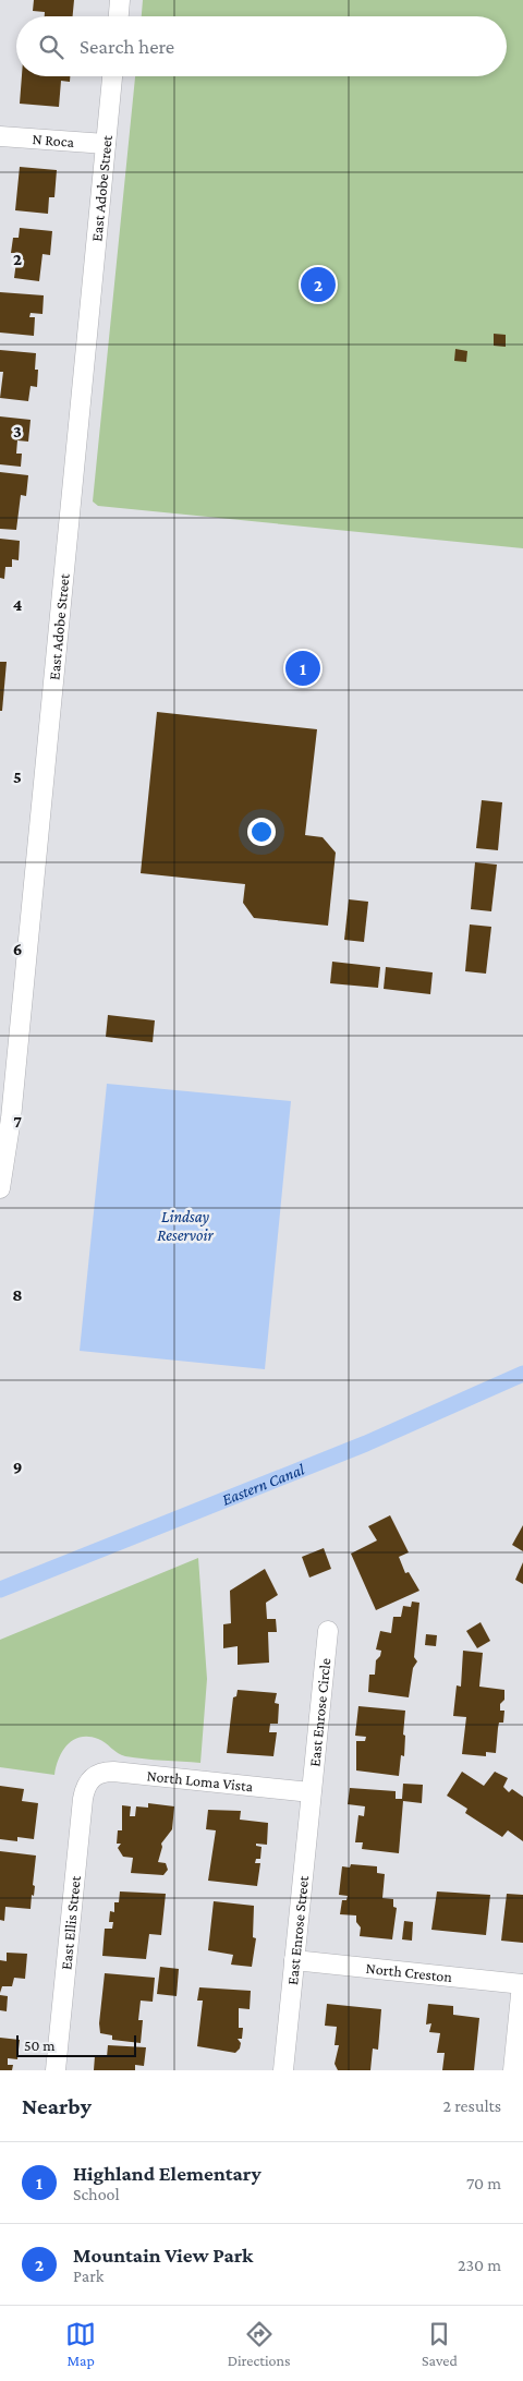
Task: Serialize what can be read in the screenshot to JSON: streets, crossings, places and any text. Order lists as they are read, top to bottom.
{
  "streets": {
    "street": [
      "N Roca",
      "East Adobe Street",
      "East Enrose Circle",
      "North Loma Vista",
      "East Ellis Street",
      "East Enrose Street",
      "North Creston"
    ]
  },
  "crossings": [
    ["N Roca", "East Adobe Street"],
    ["East Enrose Circle", "North Loma Vista"],
    ["East Enrose Circle", "East Enrose Street"],
    ["North Loma Vista", "East Ellis Street"],
    ["North Loma Vista", "East Enrose Street"],
    ["East Enrose Street", "North Creston"]
  ],
  "water": ["Lindsay Reservoir", "Eastern Canal"],
  "scale_bar": "50 m",
  "page": {
    "search": "Search here",
    "pins": ["2", "1"],
    "scale": "50 m",
    "heading": ["Nearby", "2 results"],
    "list": [
      {
        "mark": "1",
        "name": "Highland Elementary",
        "note": "School",
        "value": "70 m"
      },
      {
        "mark": "2",
        "name": "Mountain View Park",
        "note": "Park",
        "value": "230 m"
      }
    ],
    "nav": ["Map", "Directions", "Saved"]
  },
  "grid": {
    "rows": [
      "2",
      "3",
      "4",
      "5",
      "6",
      "7",
      "8",
      "9"
    ]
  }
}
